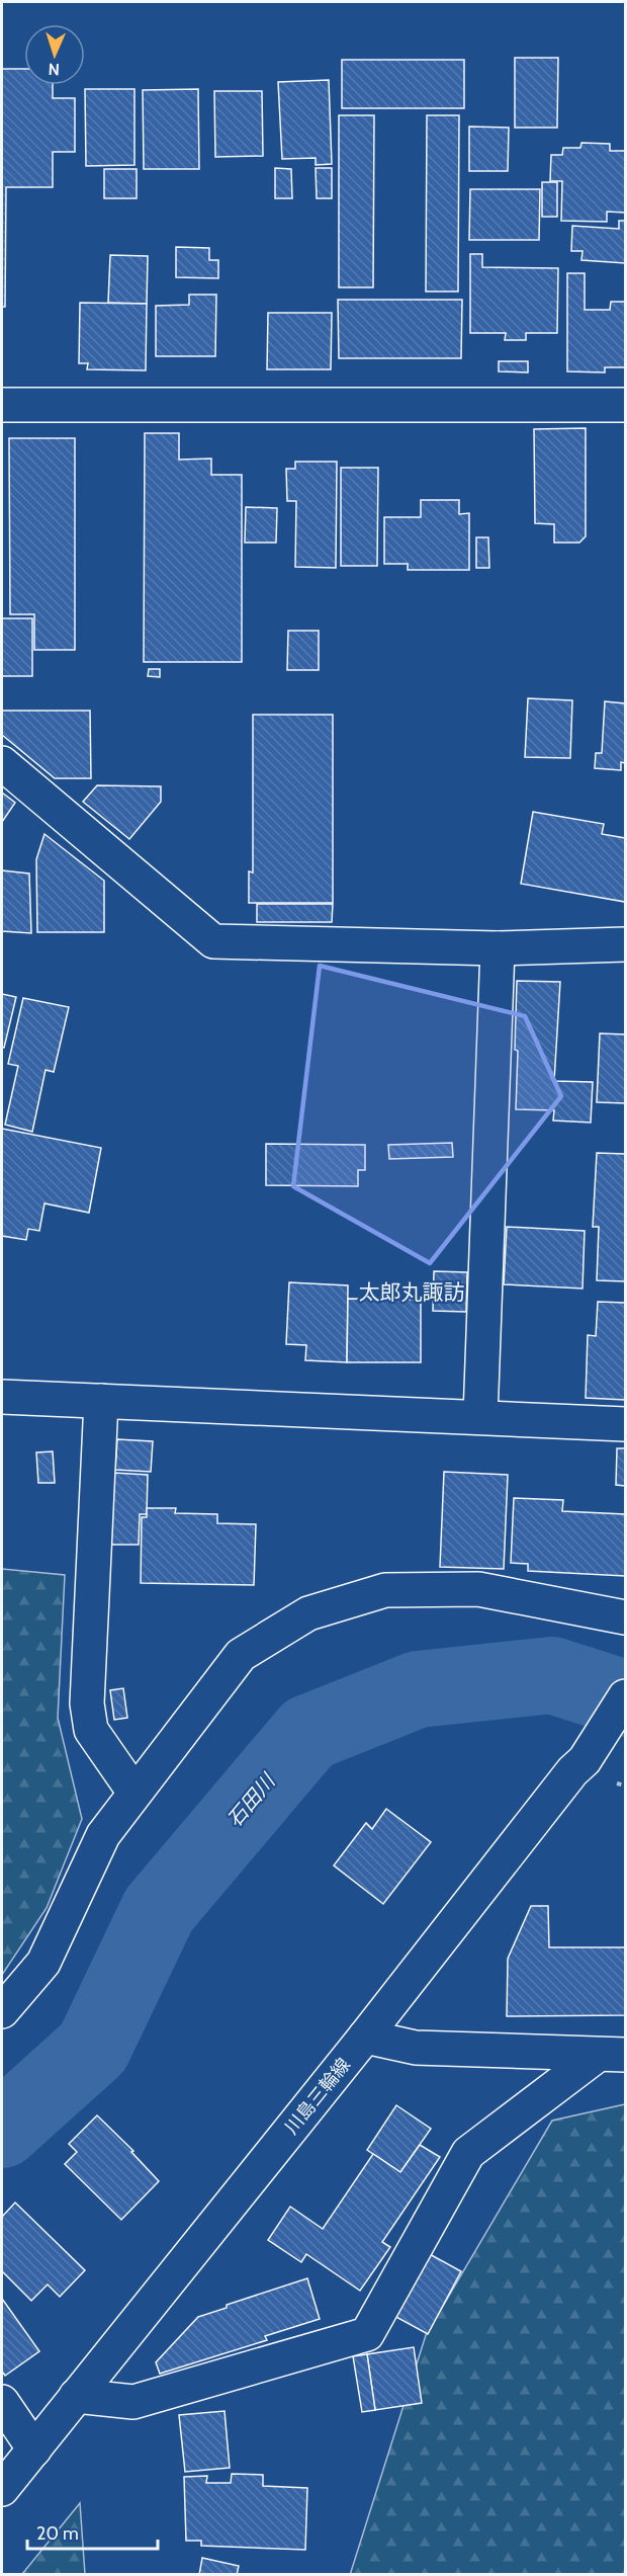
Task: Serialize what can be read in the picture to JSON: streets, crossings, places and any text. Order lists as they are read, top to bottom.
{
  "streets": {
    "street": ["川島三輪線"]
  },
  "districts": ["太郎丸諏訪"],
  "water": ["石田川"],
  "scale_bar": "20 m",
  "north": "bottom"
}
